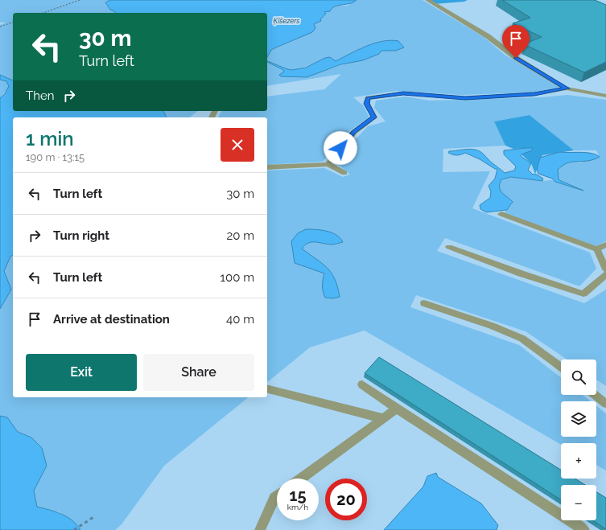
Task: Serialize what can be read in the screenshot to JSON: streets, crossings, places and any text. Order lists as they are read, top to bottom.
{
  "water": ["Ķīšezers"],
  "page": {
    "turn": ["30 m", "Turn left"],
    "then": "Then",
    "heading": ["1 min", "190 m · 13:15"],
    "list": [
      {
        "name": "Turn left",
        "value": "30 m"
      },
      {
        "name": "Turn right",
        "value": "20 m"
      },
      {
        "name": "Turn left",
        "value": "100 m"
      },
      {
        "name": "Arrive at destination",
        "value": "40 m"
      }
    ],
    "buttons": ["Exit", "Share"],
    "map_buttons": ["+", "−"],
    "speed": "15 km/h",
    "limit": "20"
  }
}
